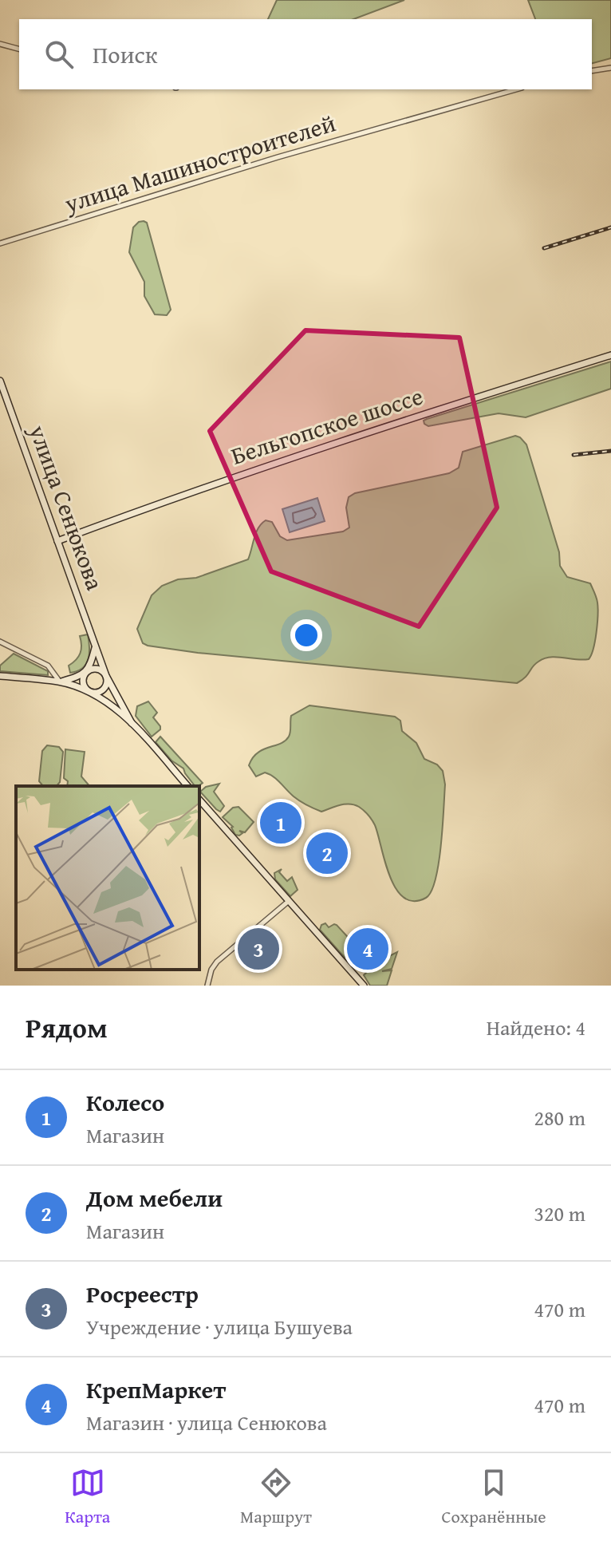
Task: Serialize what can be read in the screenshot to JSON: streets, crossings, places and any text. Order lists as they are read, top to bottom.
{
  "streets": {
    "main road": ["Бельгопское шоссе", "улица Сенюкова"],
    "street": ["улица Машиностроителей"]
  },
  "crossings": [
    ["Бельгопское шоссе", "улица Сенюкова"]
  ],
  "page": {
    "search": "Поиск",
    "pins": [
      "1",
      "2",
      "3",
      "4"
    ],
    "heading": ["Рядом", "Найдено: 4"],
    "list": [
      {
        "mark": "1",
        "name": "Колесо",
        "note": "Магазин",
        "value": "280 m"
      },
      {
        "mark": "2",
        "name": "Дом мебели",
        "note": "Магазин",
        "value": "320 m"
      },
      {
        "mark": "3",
        "name": "Росреестр",
        "note": "Учреждение · улица Бушуева",
        "value": "470 m"
      },
      {
        "mark": "4",
        "name": "КрепМаркет",
        "note": "Магазин · улица Сенюкова",
        "value": "470 m"
      }
    ],
    "nav": ["Карта", "Маршрут", "Сохранённые"]
  }
}
